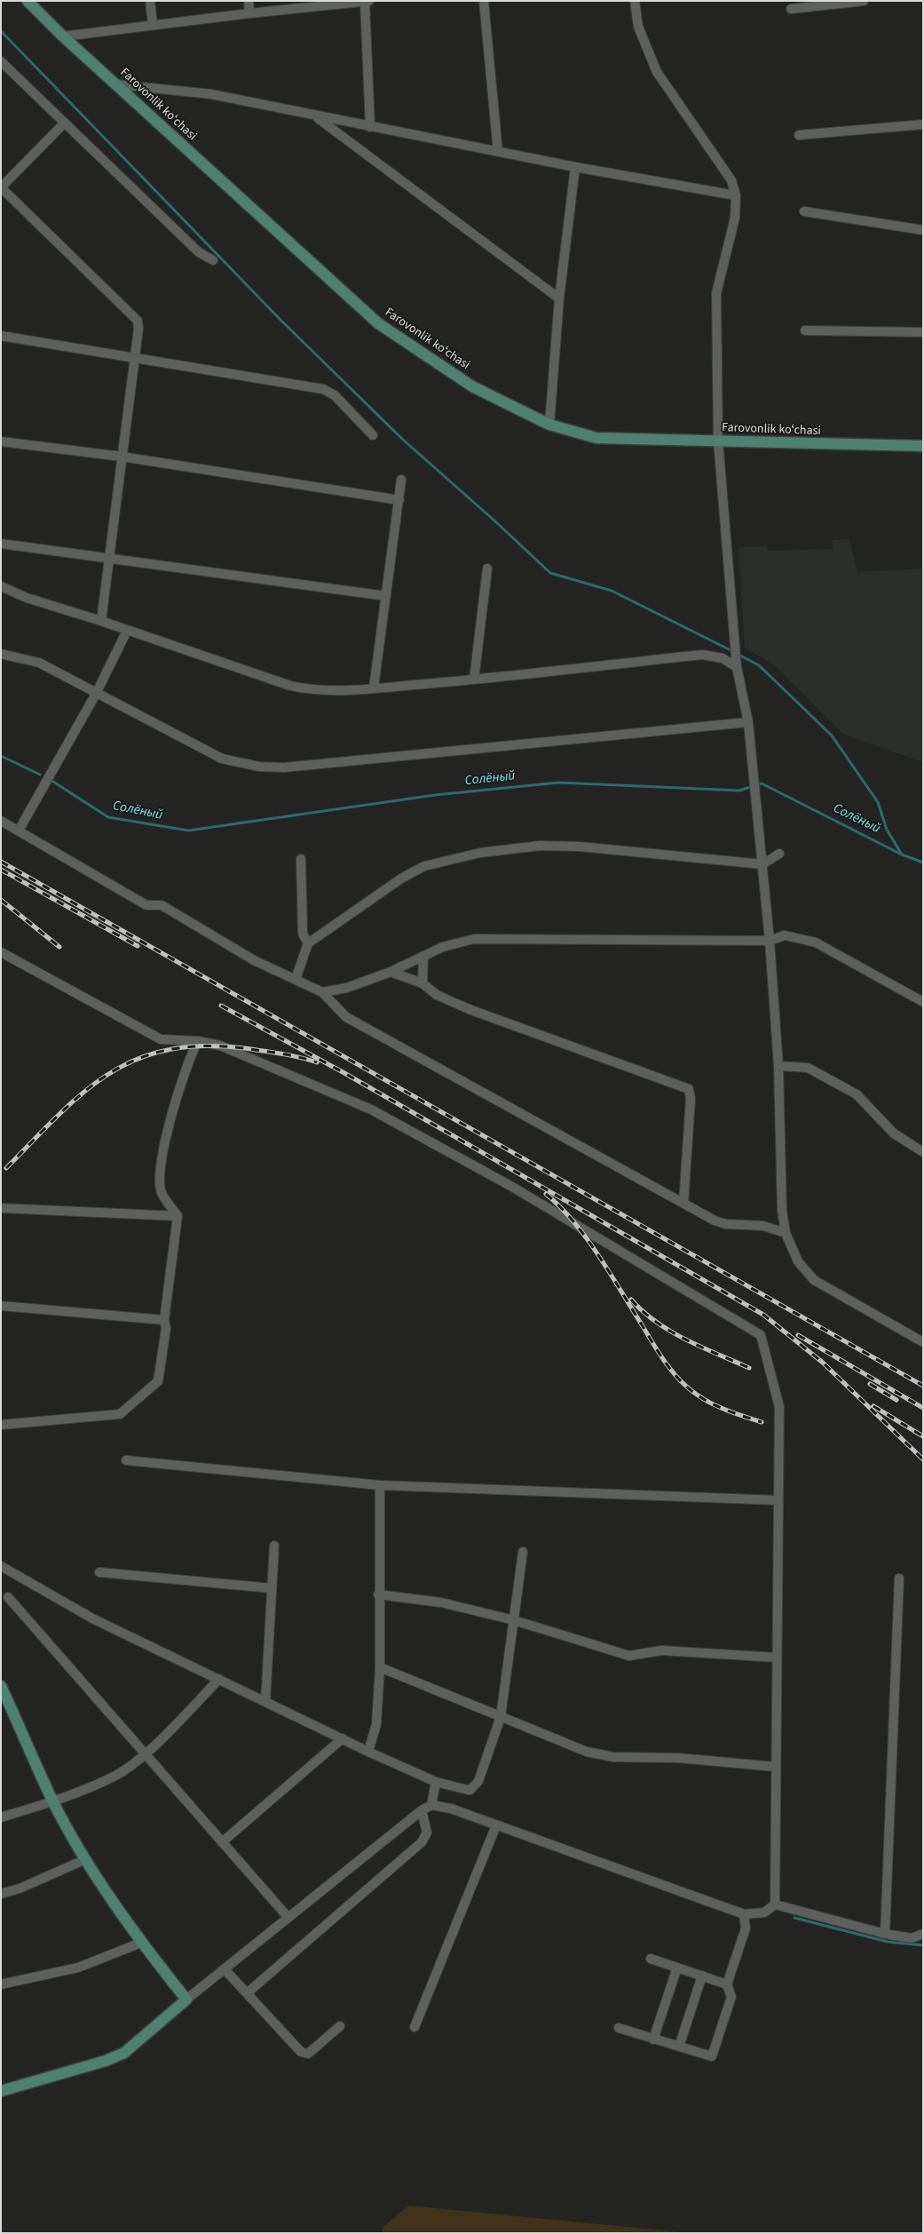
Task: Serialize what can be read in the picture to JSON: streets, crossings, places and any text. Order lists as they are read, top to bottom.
{
  "streets": {
    "street": ["Farovonlik koʻchasi"]
  },
  "water": ["Солёный"]
}
